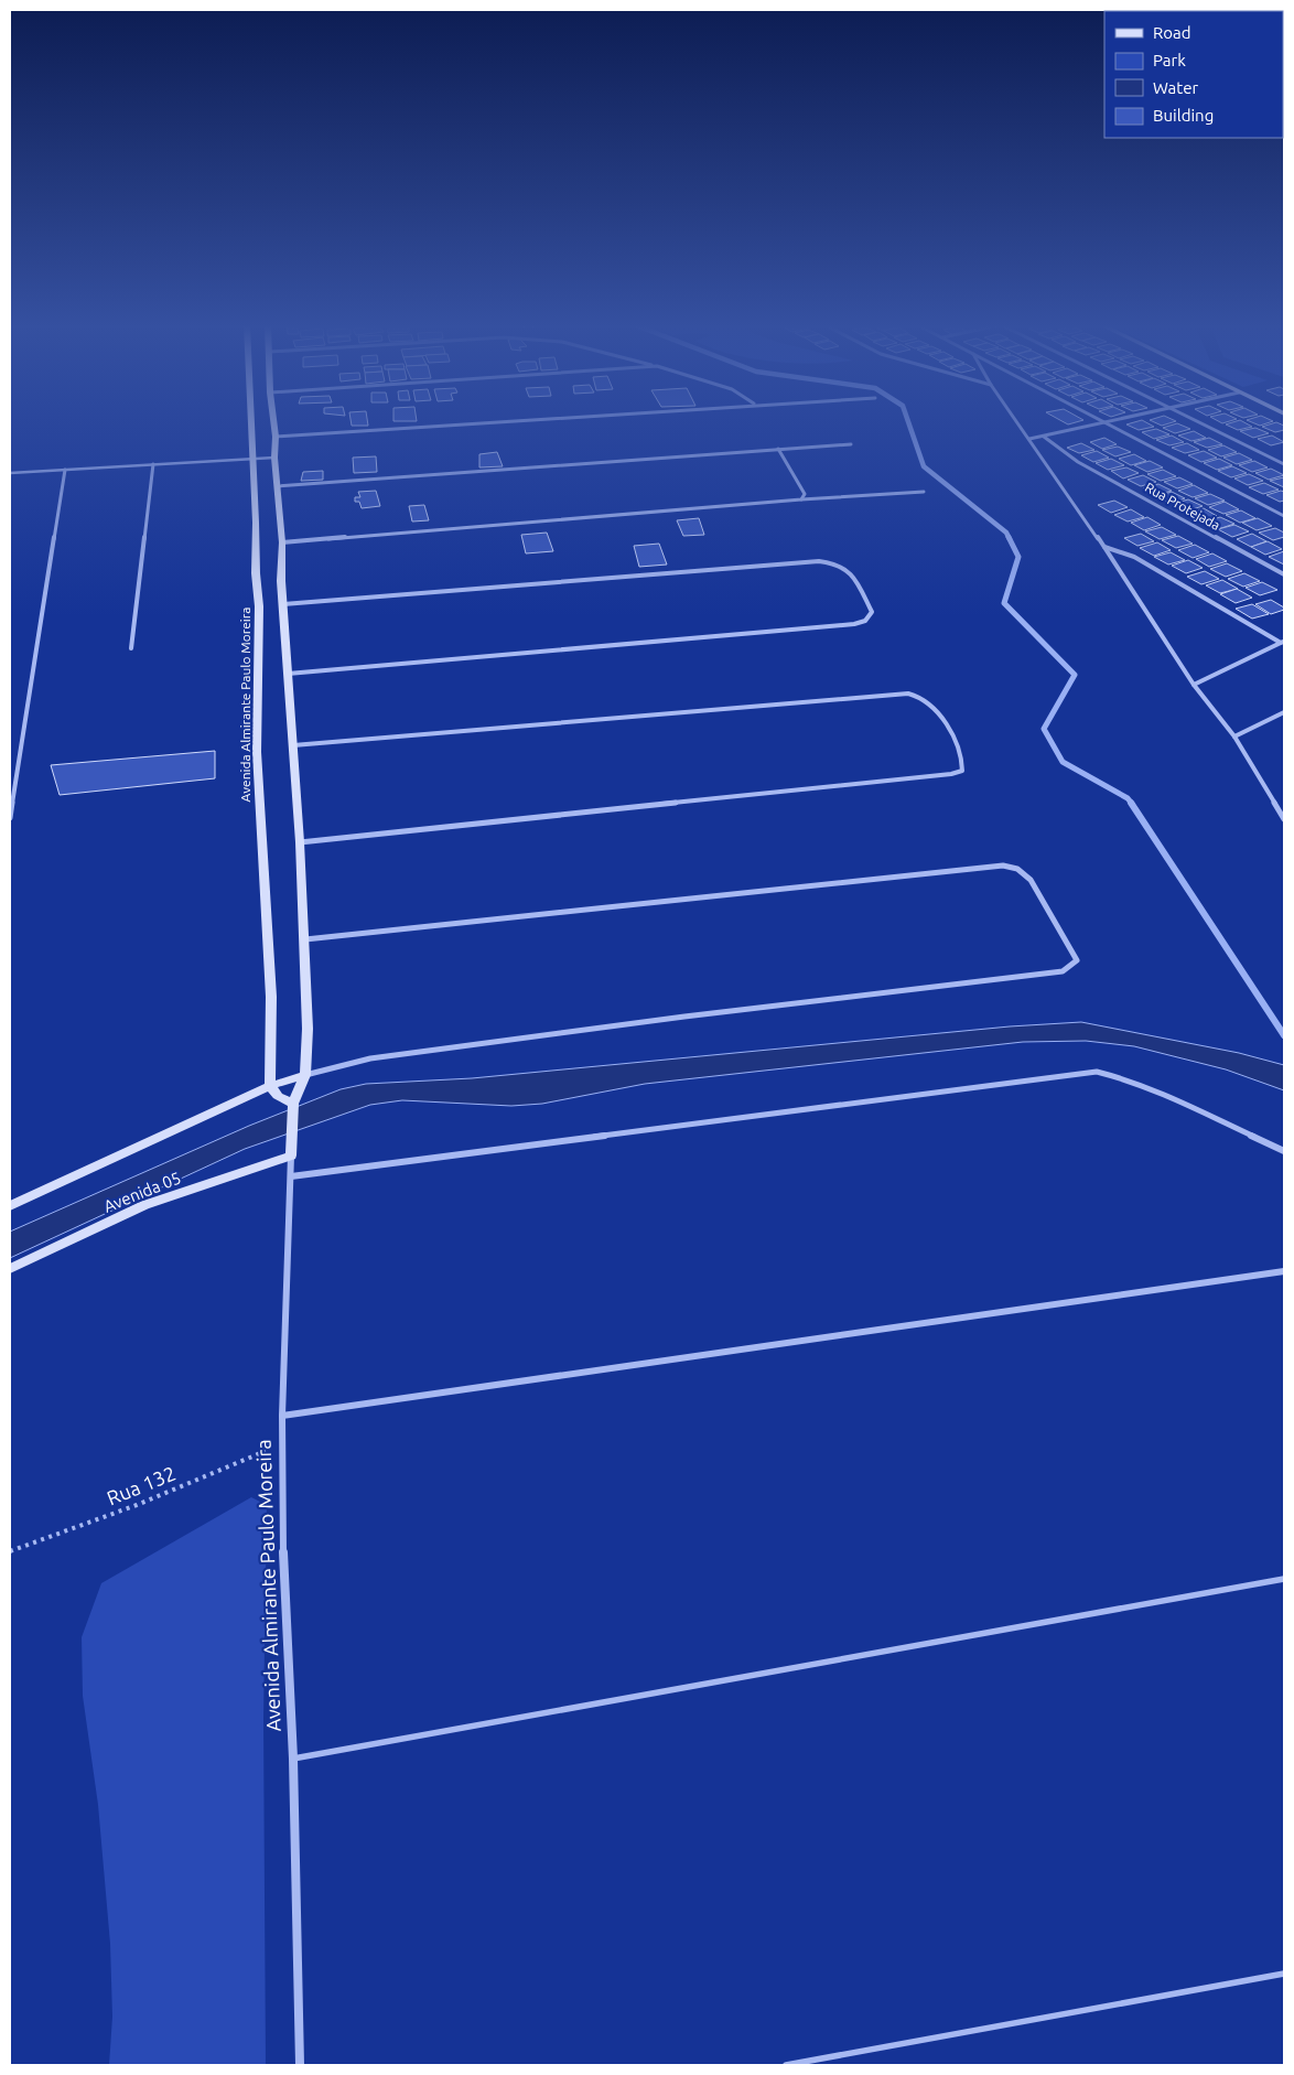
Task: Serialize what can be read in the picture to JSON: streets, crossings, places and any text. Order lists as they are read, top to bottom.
{
  "streets": {
    "main road": ["Avenida Almirante Paulo Moreira", "Avenida 05"],
    "street": ["Rua Protejada"],
    "path": ["Rua 132"]
  },
  "crossings": [
    ["Avenida Almirante Paulo Moreira", "Avenida 05"],
    ["Avenida Almirante Paulo Moreira", "Rua 132"]
  ],
  "legend": [
    "Road",
    "Park",
    "Water",
    "Building"
  ]
}
